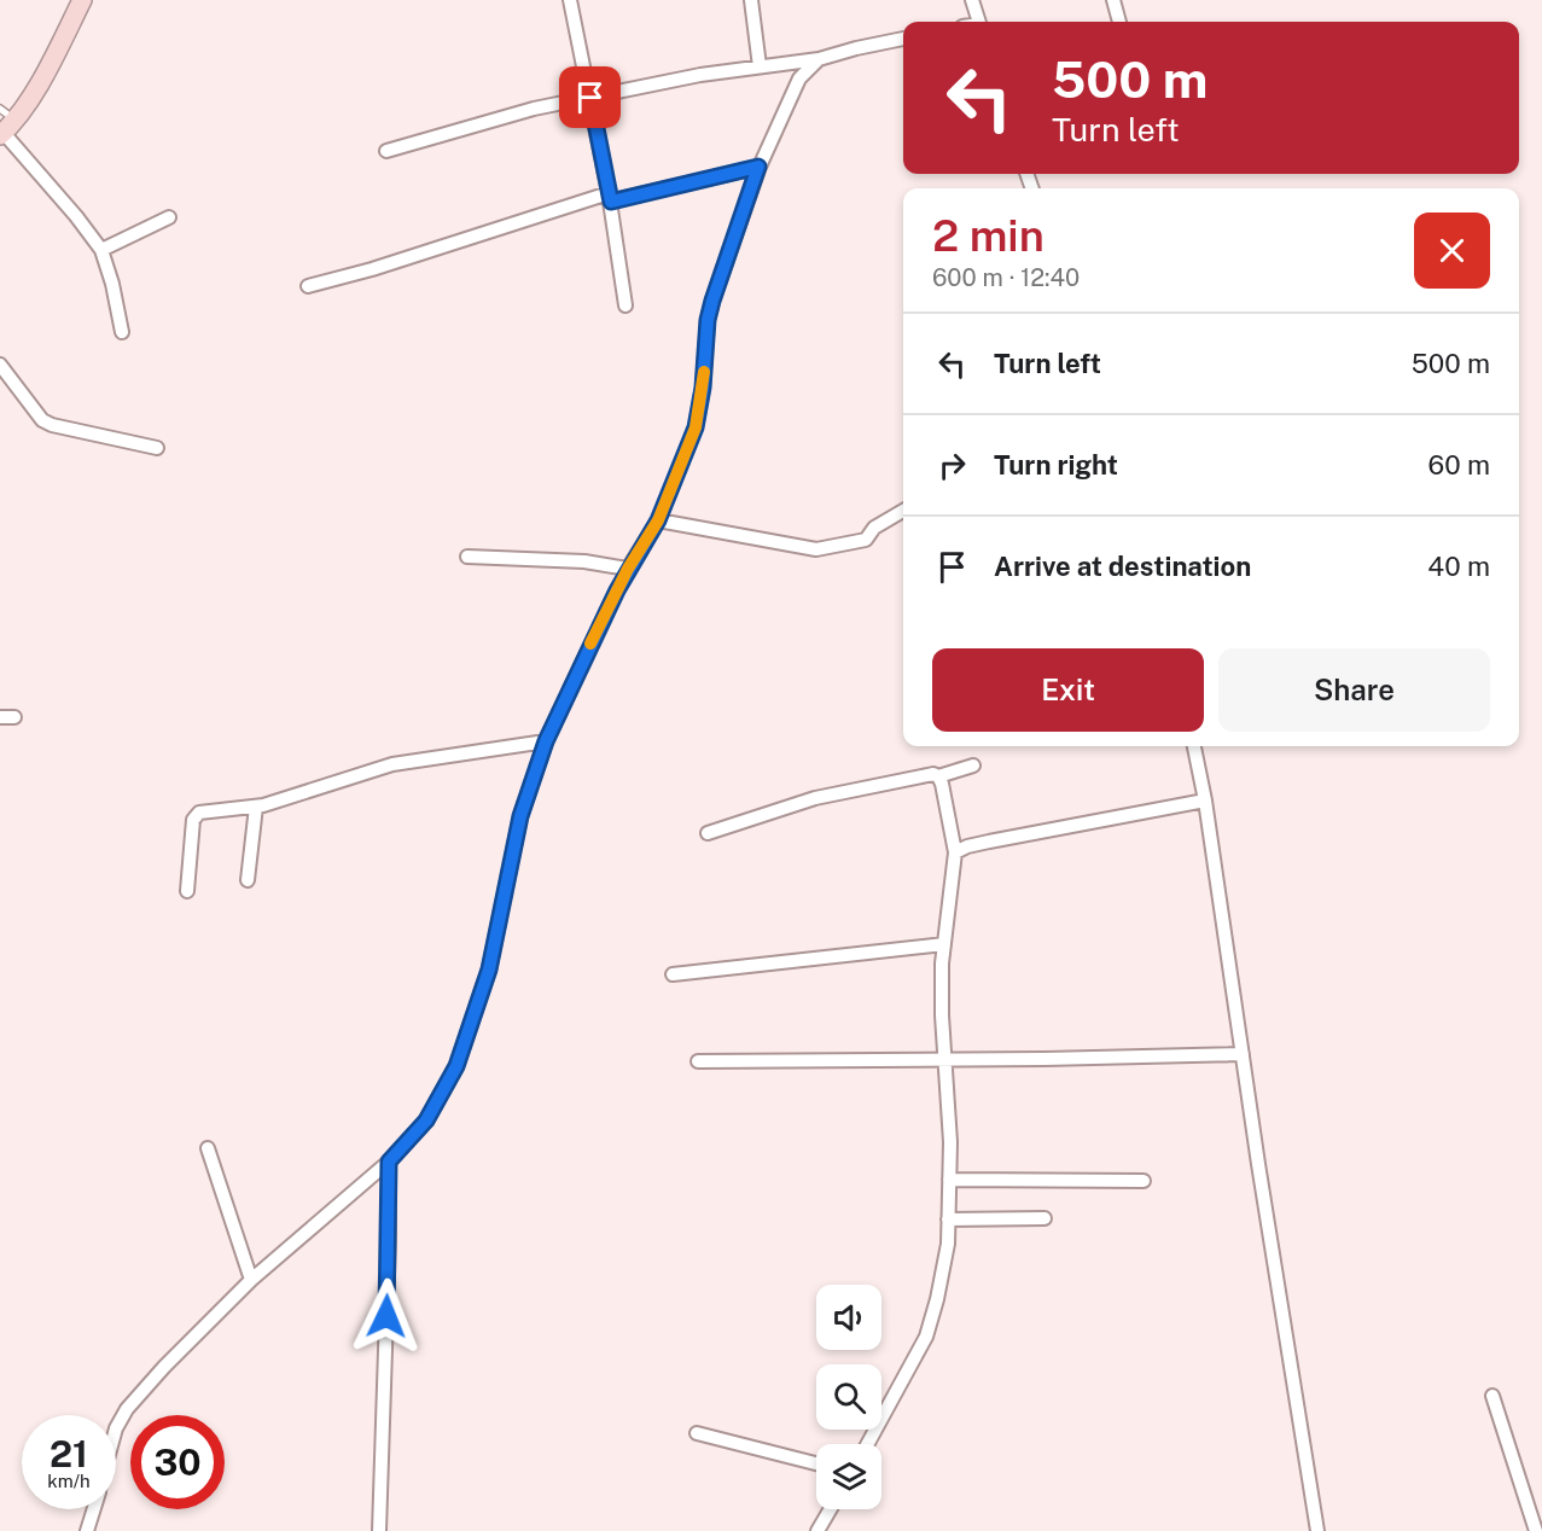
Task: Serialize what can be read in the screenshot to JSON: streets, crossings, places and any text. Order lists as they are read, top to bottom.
{
  "page": {
    "turn": ["500 m", "Turn left"],
    "heading": ["2 min", "600 m · 12:40"],
    "list": [
      {
        "name": "Turn left",
        "value": "500 m"
      },
      {
        "name": "Turn right",
        "value": "60 m"
      },
      {
        "name": "Arrive at destination",
        "value": "40 m"
      }
    ],
    "buttons": ["Exit", "Share"],
    "speed": "21 km/h",
    "limit": "30"
  }
}
